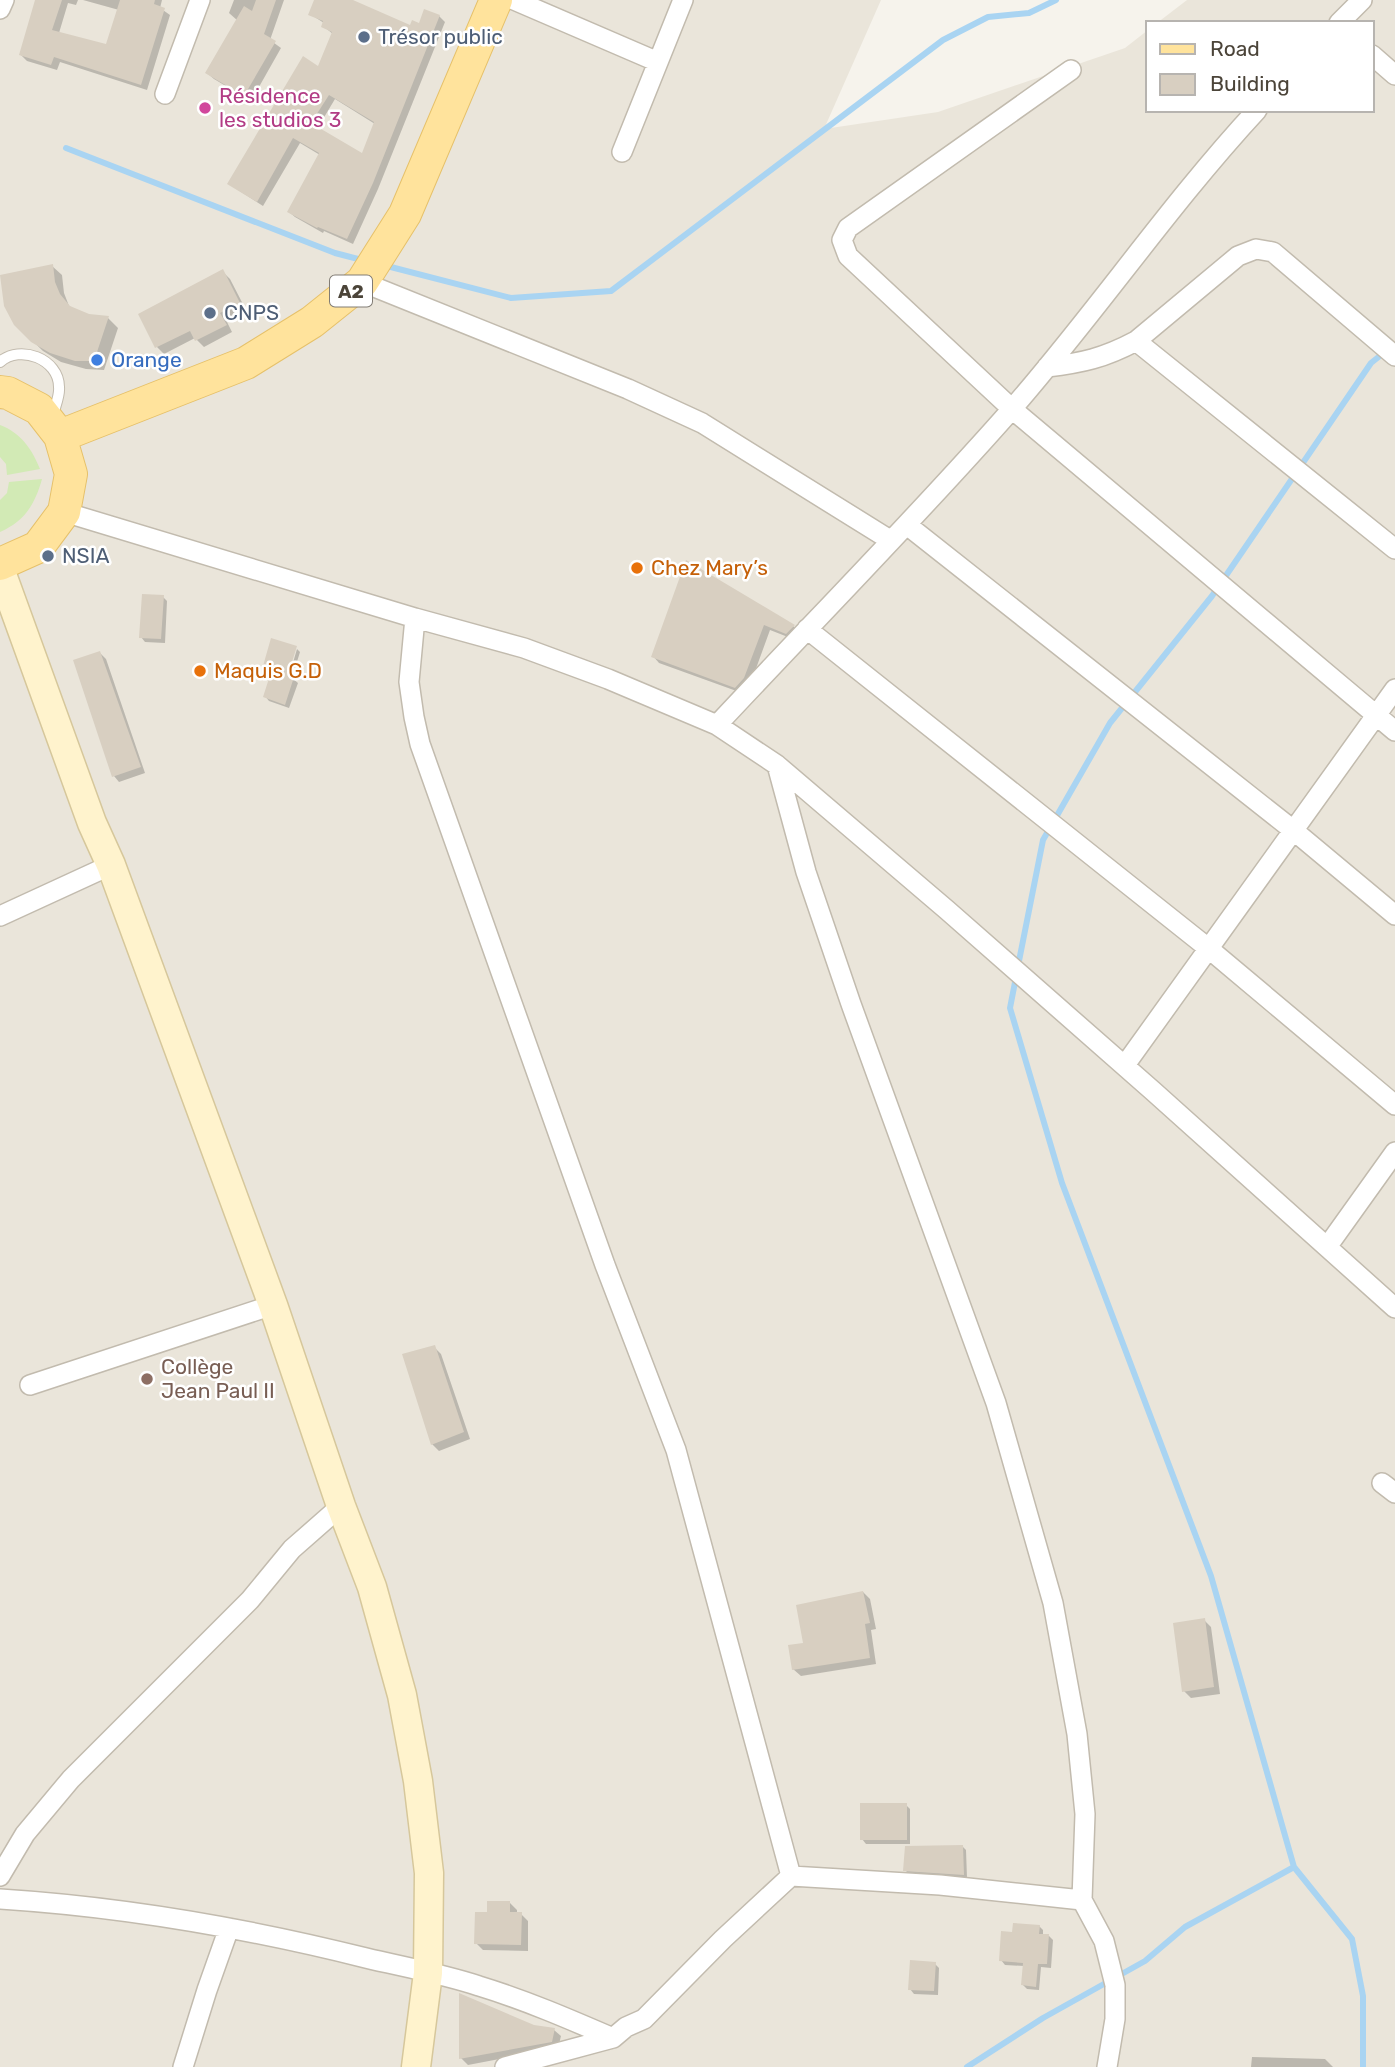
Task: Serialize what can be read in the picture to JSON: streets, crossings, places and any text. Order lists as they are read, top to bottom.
{
  "streets": {
    "main road": ["A2"]
  },
  "places": [
    "Trésor public",
    "Résidence les studios 3",
    "CNPS",
    "Orange",
    "NSIA",
    "Chez Mary’s",
    "Maquis G.D",
    "Collège Jean Paul II"
  ],
  "legend": ["Road", "Building"]
}
